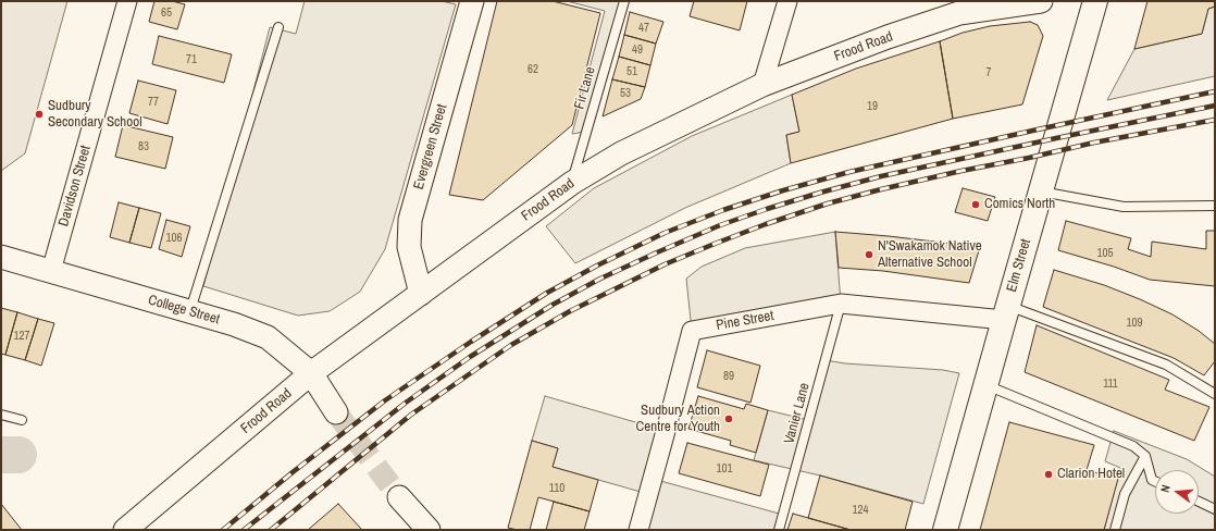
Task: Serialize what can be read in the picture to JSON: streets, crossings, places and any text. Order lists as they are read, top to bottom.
{
  "streets": {
    "main road": ["Elm Street"],
    "street": [
      "Frood Road",
      "Evergreen Street",
      "Davidson Street",
      "College Street",
      "Pine Street"
    ],
    "lane": ["Fir Lane", "Vanier Lane"]
  },
  "crossings": [
    ["Frood Road", "Fir Lane"],
    ["Frood Road", "Evergreen Street"],
    ["Frood Road", "College Street"],
    ["Davidson Street", "College Street"],
    ["Elm Street", "Pine Street"],
    ["Pine Street", "Vanier Lane"]
  ],
  "places": [
    "Sudbury Secondary School",
    "Comics North",
    "N'Swakamok Native Alternative School",
    "Sudbury Action Centre for Youth",
    "Clarion Hotel"
  ],
  "house_numbers": [
    "65",
    "47",
    "49",
    "71",
    "62",
    "51",
    "7",
    "53",
    "77",
    "19",
    "83",
    "106",
    "105",
    "109",
    "127",
    "89",
    "111",
    "101",
    "110",
    "124"
  ],
  "north": "left"
}
